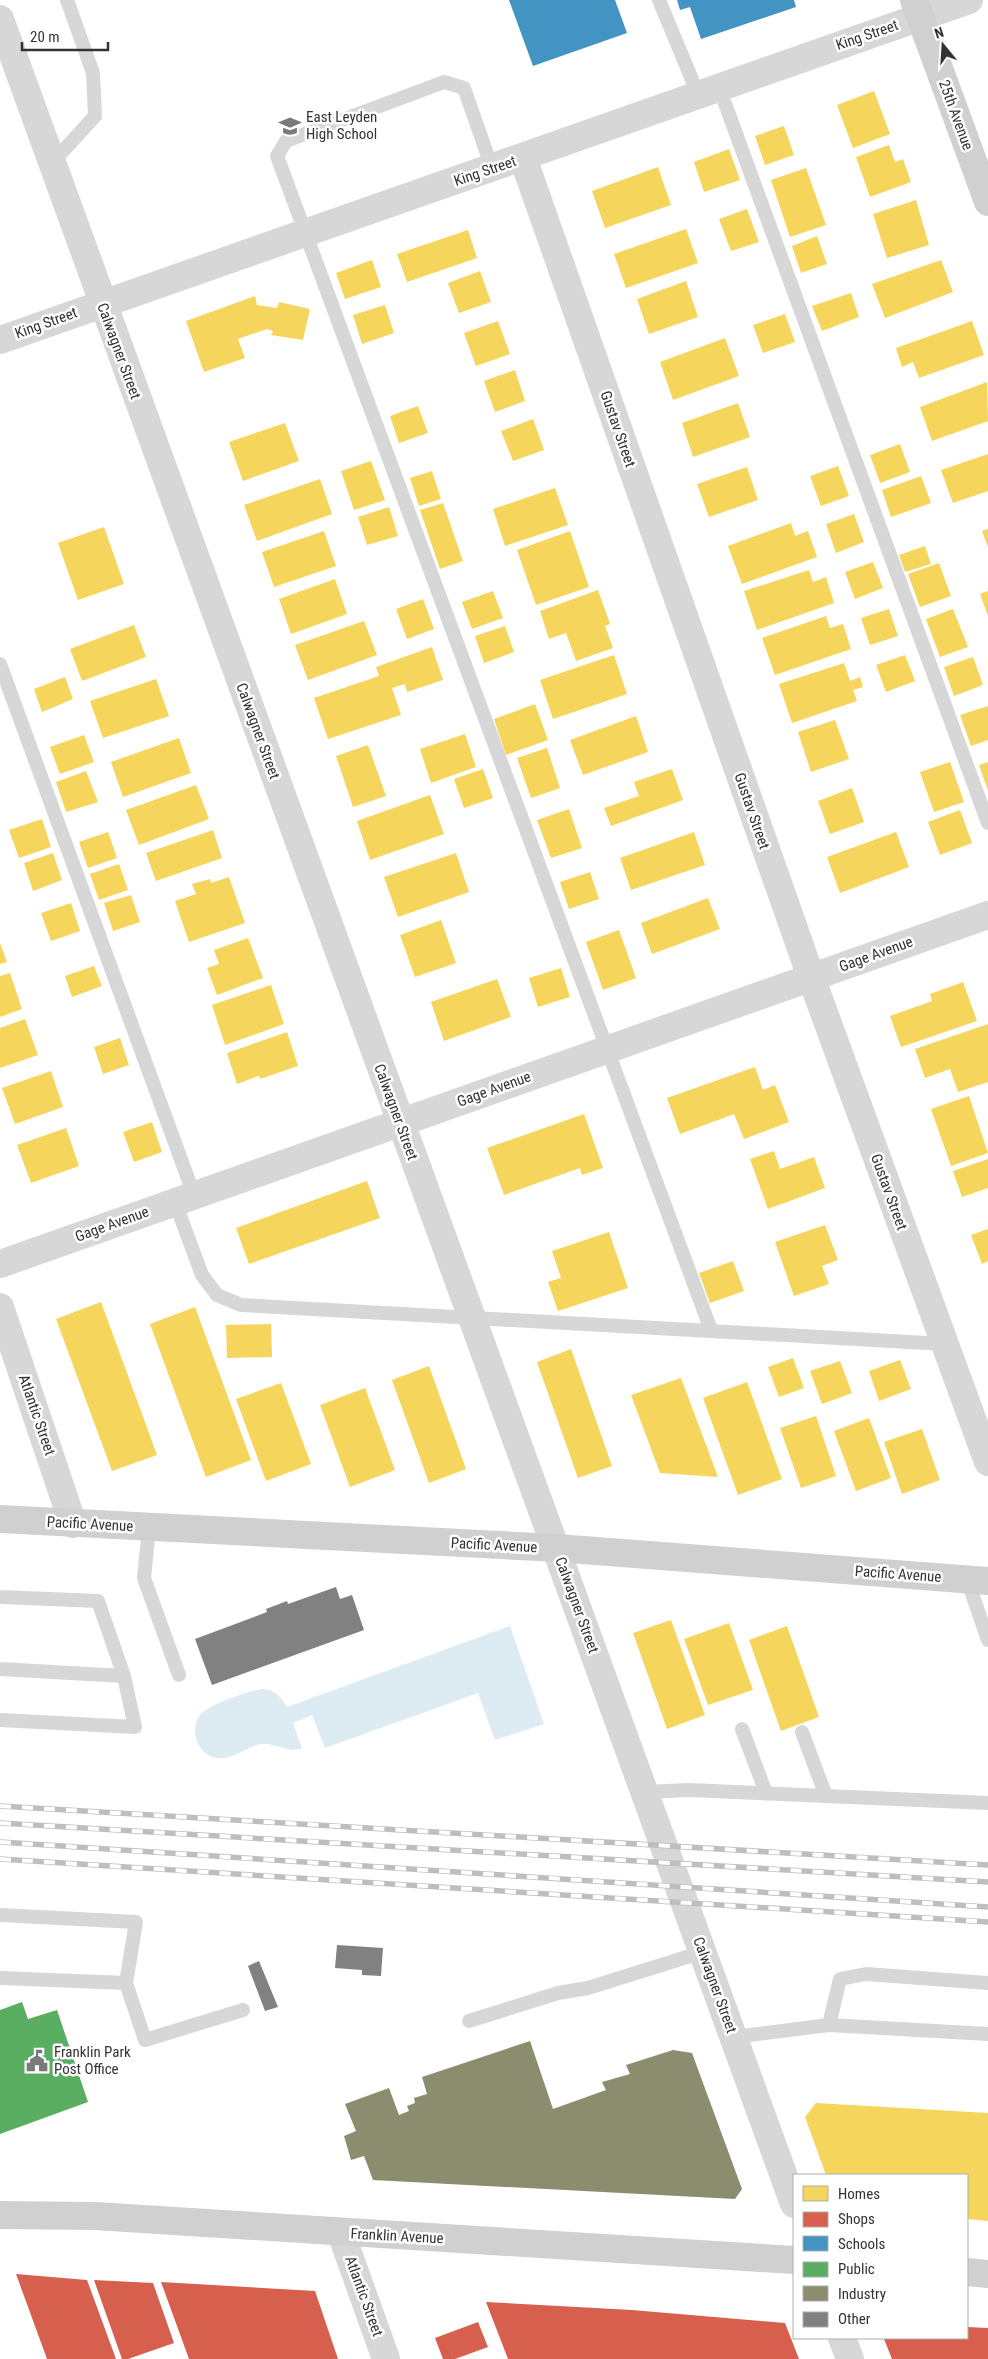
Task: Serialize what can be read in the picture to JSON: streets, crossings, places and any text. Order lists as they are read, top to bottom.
{
  "streets": {
    "street": [
      "King Street",
      "25th Avenue",
      "Calwagner Street",
      "Gustav Street",
      "Gage Avenue",
      "Atlantic Street",
      "Pacific Avenue",
      "Franklin Avenue"
    ]
  },
  "crossings": [
    ["King Street", "25th Avenue"],
    ["King Street", "Calwagner Street"],
    ["King Street", "Gustav Street"],
    ["Calwagner Street", "Gage Avenue"],
    ["Calwagner Street", "Pacific Avenue"],
    ["Gustav Street", "Gage Avenue"],
    ["Atlantic Street", "Pacific Avenue"],
    ["Atlantic Street", "Franklin Avenue"]
  ],
  "places": {
    "school or university": ["East Leyden High School"],
    "public building": ["Franklin Park Post Office"]
  },
  "legend": [
    "Homes",
    "Shops",
    "Schools",
    "Public",
    "Industry",
    "Other"
  ],
  "scale_bar": "20 m",
  "north": "top"
}
